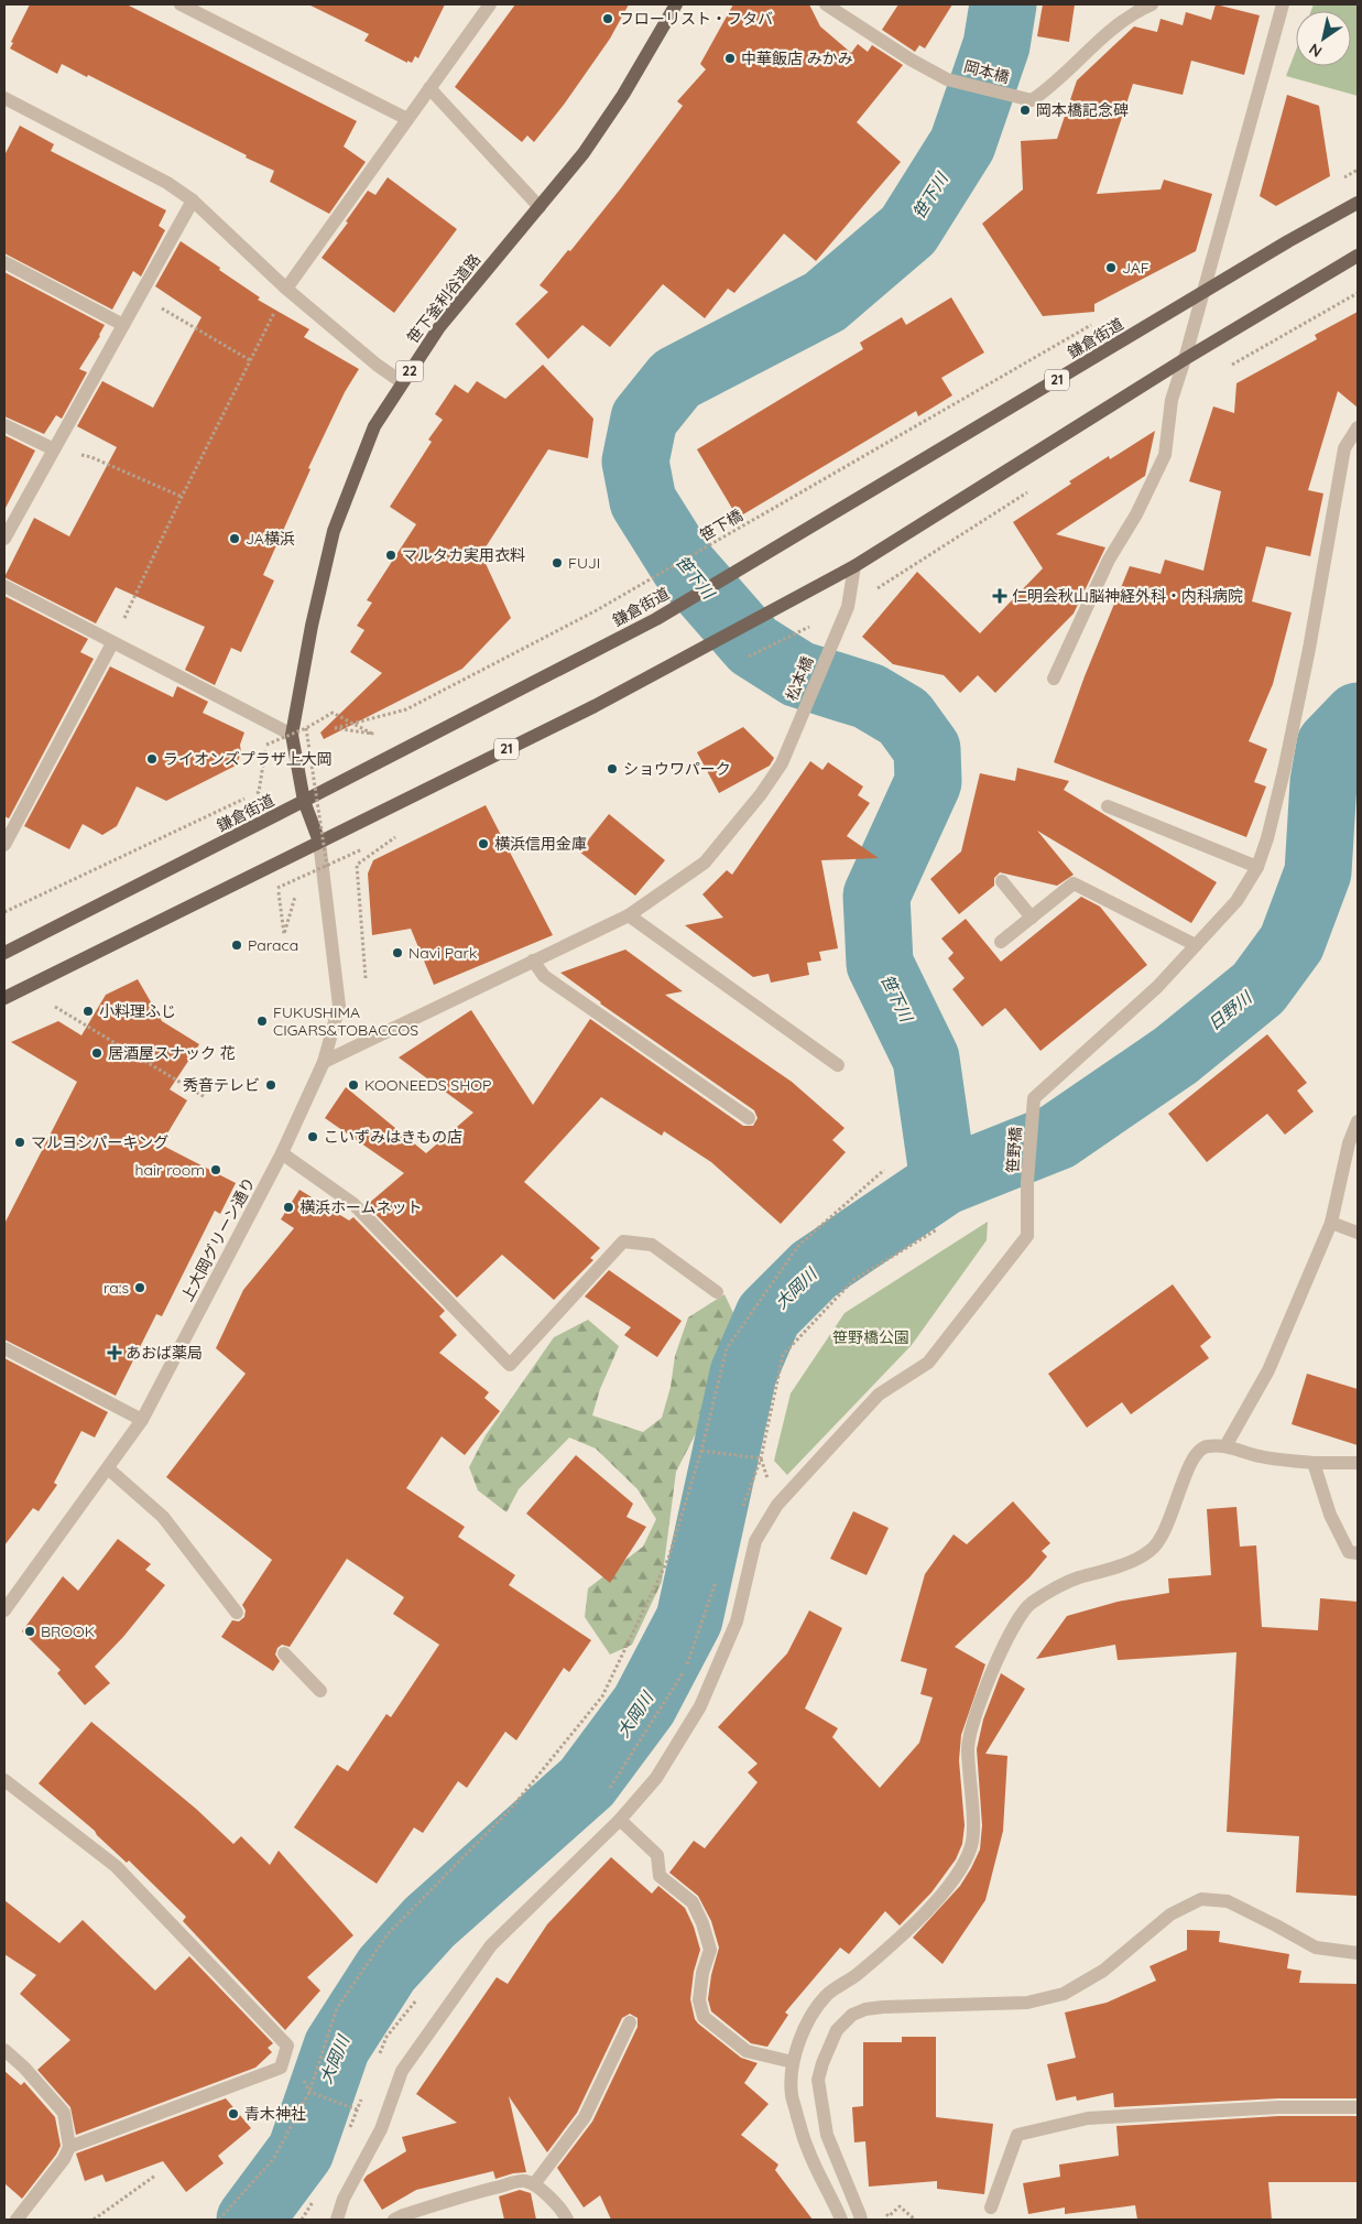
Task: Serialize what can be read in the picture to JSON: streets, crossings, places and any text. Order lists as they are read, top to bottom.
{
  "streets": {
    "main road": [
      "笹下釜利谷道路",
      "鎌倉街道",
      "22",
      "21"
    ],
    "street": [
      "岡本橋",
      "松本橋",
      "笹野橋",
      "上大岡グリーン通り"
    ],
    "path": ["笹下橋"]
  },
  "crossings": [
    ["笹下釜利谷道路", "鎌倉街道"],
    ["笹下釜利谷道路", "21"],
    ["笹下釜利谷道路", "上大岡グリーン通り"],
    ["21", "松本橋"],
    ["21", "上大岡グリーン通り"],
    ["松本橋", "上大岡グリーン通り"]
  ],
  "water": ["笹下川", "日野川", "大岡川"],
  "parks": ["笹野橋公園"],
  "places": {
    "other": [
      "フローリスト・フタバ",
      "中華飯店 みかみ",
      "岡本橋記念碑",
      "JAF",
      "JA横浜",
      "マルタカ実用衣料",
      "FUJI",
      "ライオンズプラザ上大岡",
      "ショウワパーク",
      "横浜信用金庫",
      "Paraca",
      "Navi Park",
      "小料理ふじ",
      "FUKUSHIMA CIGARS&TOBACCOS",
      "居酒屋スナック 花",
      "秀音テレビ",
      "KOONEEDS SHOP",
      "こいずみはきもの店",
      "マルヨシパーキング",
      "hair room",
      "横浜ホームネット",
      "ra:s",
      "BROOK",
      "青木神社"
    ],
    "health": ["仁明会秋山脳神経外科・内科病院", "あおば薬局"]
  },
  "north": "bottom left"
}
